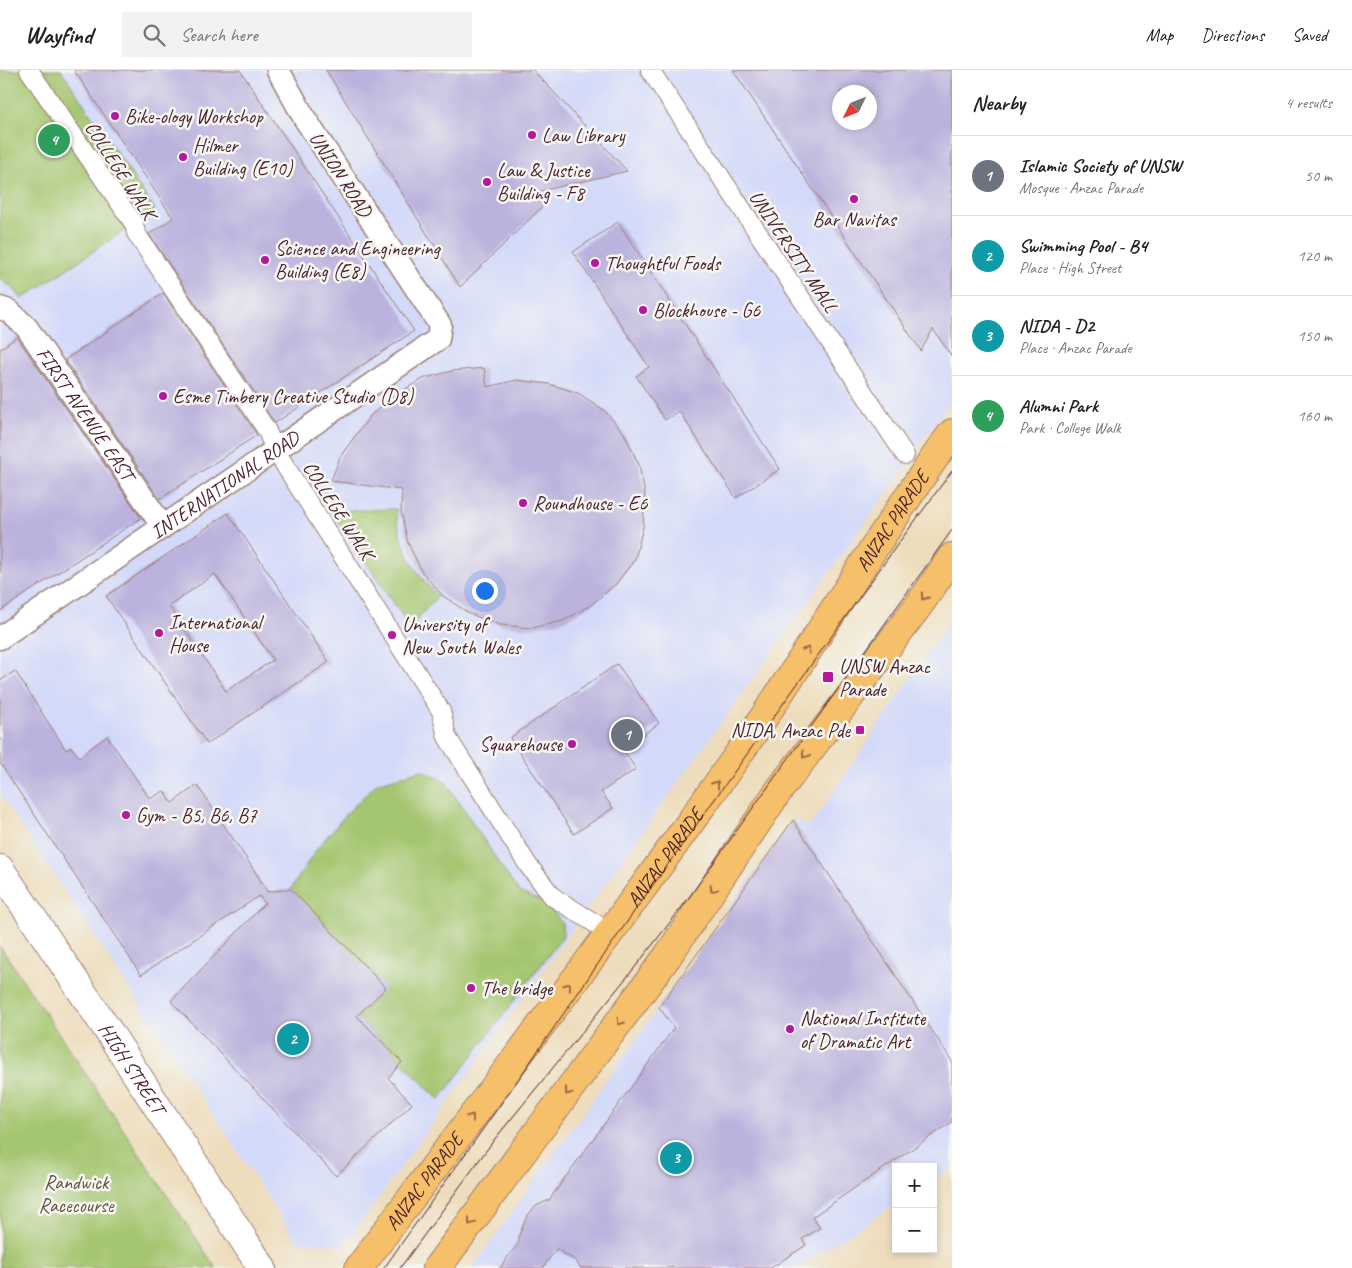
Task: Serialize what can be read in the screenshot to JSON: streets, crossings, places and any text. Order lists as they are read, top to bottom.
{
  "streets": {
    "main road": ["ANZAC PARADE"],
    "street": [
      "COLLEGE WALK",
      "UNION ROAD",
      "UNIVERSITY MALL",
      "FIRST AVENUE EAST",
      "INTERNATIONAL ROAD",
      "HIGH STREET"
    ]
  },
  "crossings": [
    ["COLLEGE WALK", "INTERNATIONAL ROAD"],
    ["COLLEGE WALK", "ANZAC PARADE"],
    ["UNION ROAD", "INTERNATIONAL ROAD"],
    ["FIRST AVENUE EAST", "INTERNATIONAL ROAD"]
  ],
  "parks": ["Randwick Racecourse"],
  "places": {
    "other": [
      "Bike-ology Workshop",
      "Law Library",
      "Hilmer Building (E10)",
      "Law & Justice Building - F8",
      "Bar Navitas",
      "Science and Engineering Building (E8)",
      "Thoughtful Foods",
      "Blockhouse - G6",
      "Esme Timbery Creative Studio (D8)",
      "Roundhouse - E6",
      "International House",
      "University of New South Wales",
      "Squarehouse",
      "Gym - B5, B6, B7",
      "The bridge",
      "National Institute of Dramatic Art"
    ],
    "transit": ["UNSW Anzac Parade", "NIDA, Anzac Pde"]
  },
  "north": "bottom left",
  "page": {
    "header": "Wayfind",
    "search": "Search here",
    "nav": ["Map", "Directions", "Saved"],
    "heading": ["Nearby", "4 results"],
    "pins": [
      "4",
      "1",
      "2",
      "3"
    ],
    "list": [
      {
        "mark": "1",
        "name": "Islamic Society of UNSW",
        "note": "Mosque · Anzac Parade",
        "value": "50 m"
      },
      {
        "mark": "2",
        "name": "Swimming Pool - B4",
        "note": "Place · High Street",
        "value": "120 m"
      },
      {
        "mark": "3",
        "name": "NIDA - D2",
        "note": "Place · Anzac Parade",
        "value": "150 m"
      },
      {
        "mark": "4",
        "name": "Alumni Park",
        "note": "Park · College Walk",
        "value": "160 m"
      }
    ],
    "map_buttons": ["+", "−"]
  }
}
